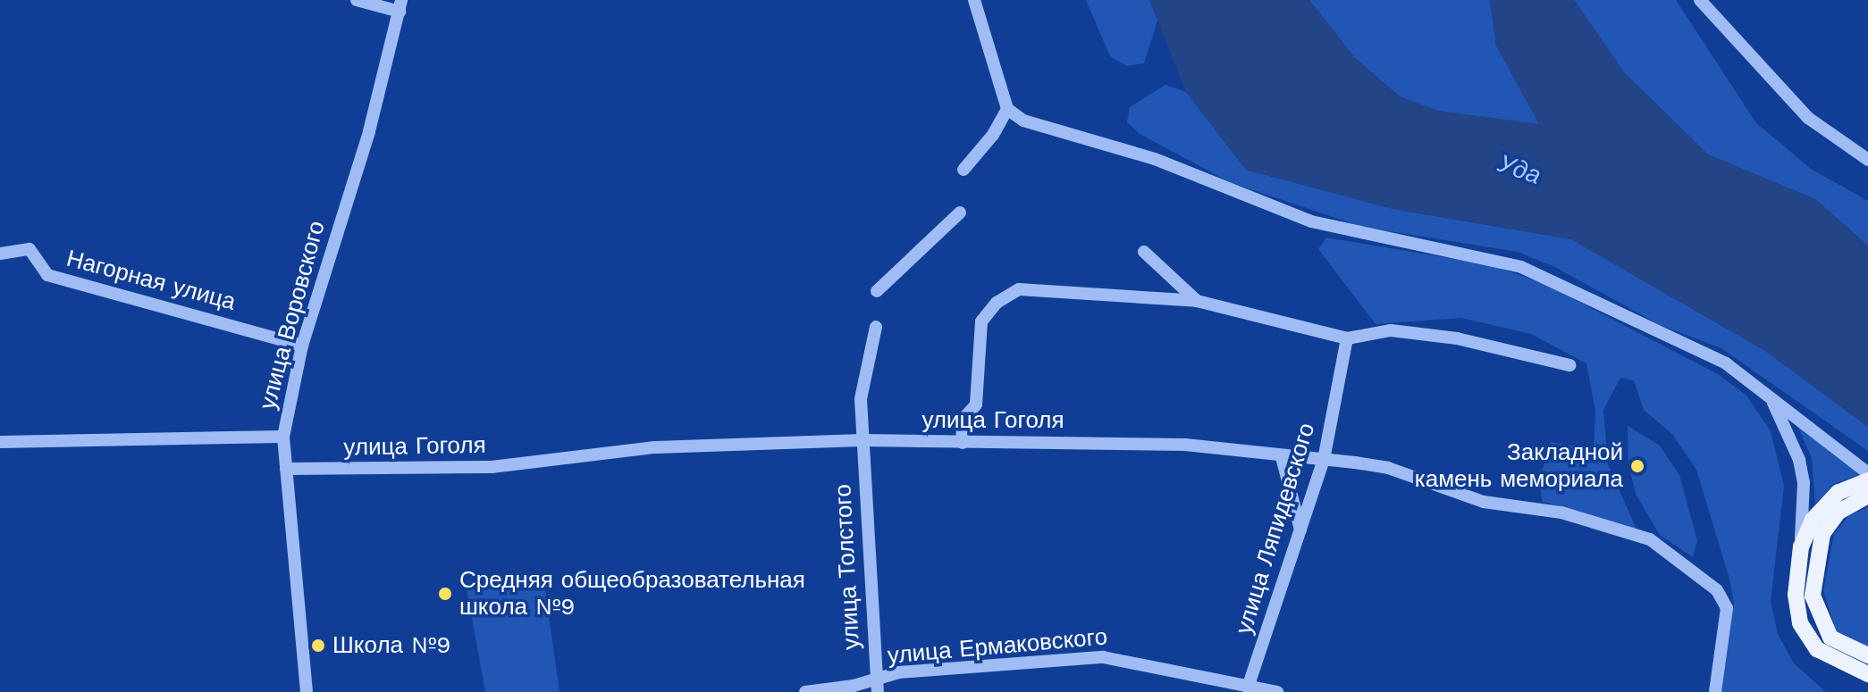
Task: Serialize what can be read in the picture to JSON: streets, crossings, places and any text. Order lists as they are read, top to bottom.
{
  "streets": {
    "street": [
      "Нагорная улица",
      "улица Воровского",
      "улица Гоголя",
      "улица Ляпидевского",
      "улица Толстого",
      "улица Ермаковского"
    ]
  },
  "crossings": [
    ["Нагорная улица", "улица Воровского"],
    ["улица Воровского", "улица Гоголя"],
    ["улица Гоголя", "улица Ляпидевского"],
    ["улица Гоголя", "улица Толстого"],
    ["улица Ляпидевского", "улица Ермаковского"],
    ["улица Толстого", "улица Ермаковского"]
  ],
  "water": ["Уда"],
  "places": ["Закладной камень мемориала", "Средняя общеобразовательная школа №9", "Школа №9"]
}
